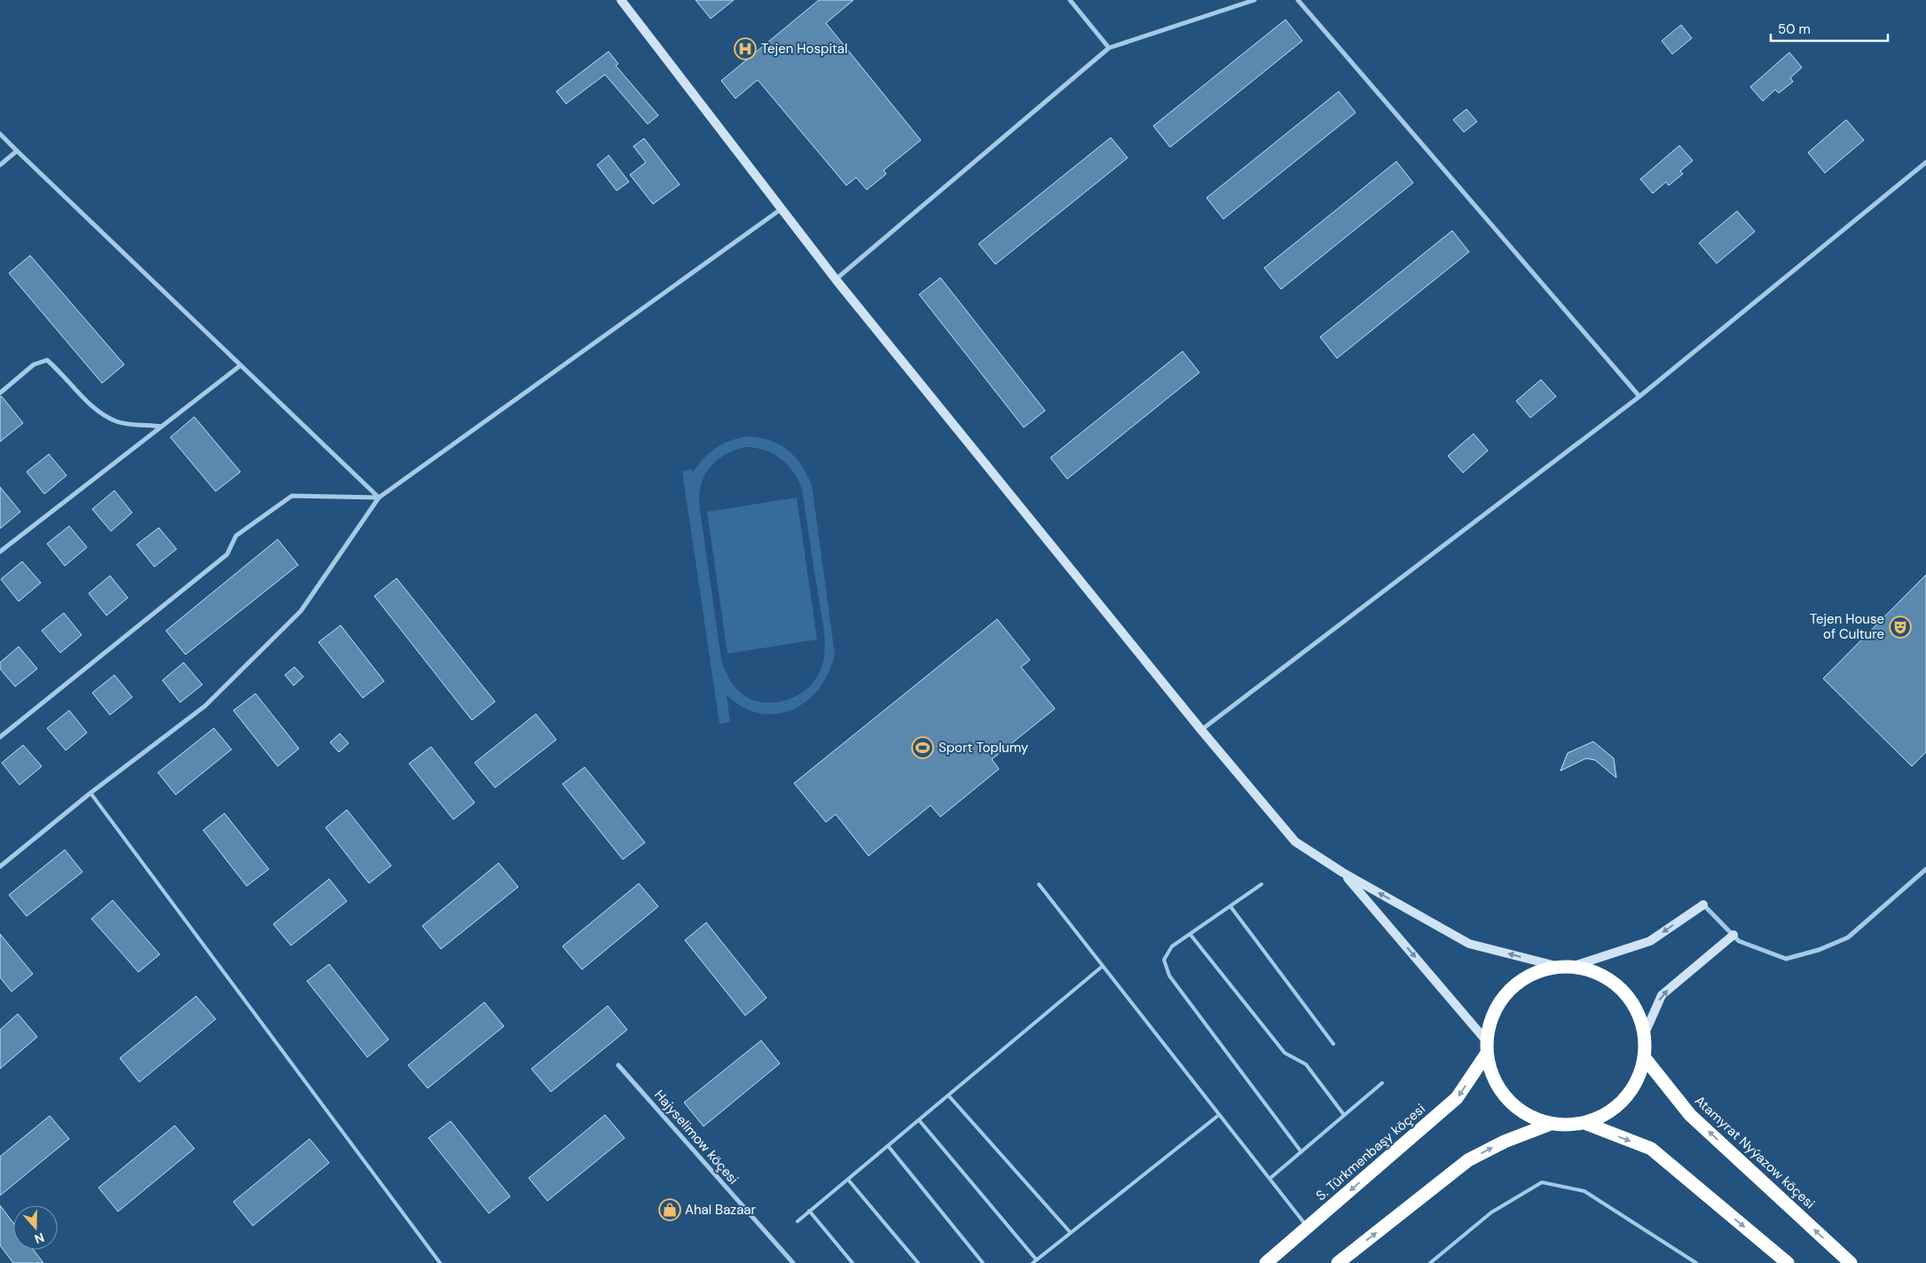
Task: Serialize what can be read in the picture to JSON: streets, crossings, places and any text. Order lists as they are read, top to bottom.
{
  "streets": {
    "highway": ["S. Türkmenbaşy köçesi", "Atamyrat Nyýazow köçesi"],
    "street": ["Hajyselimow köçesi"]
  },
  "places": {
    "hospital": ["Tejen Hospital"],
    "theatre": ["Tejen House of Culture"],
    "sports": ["Sport Toplumy"],
    "shop": ["Ahal Bazaar"]
  },
  "scale_bar": "50 m",
  "north": "bottom"
}
